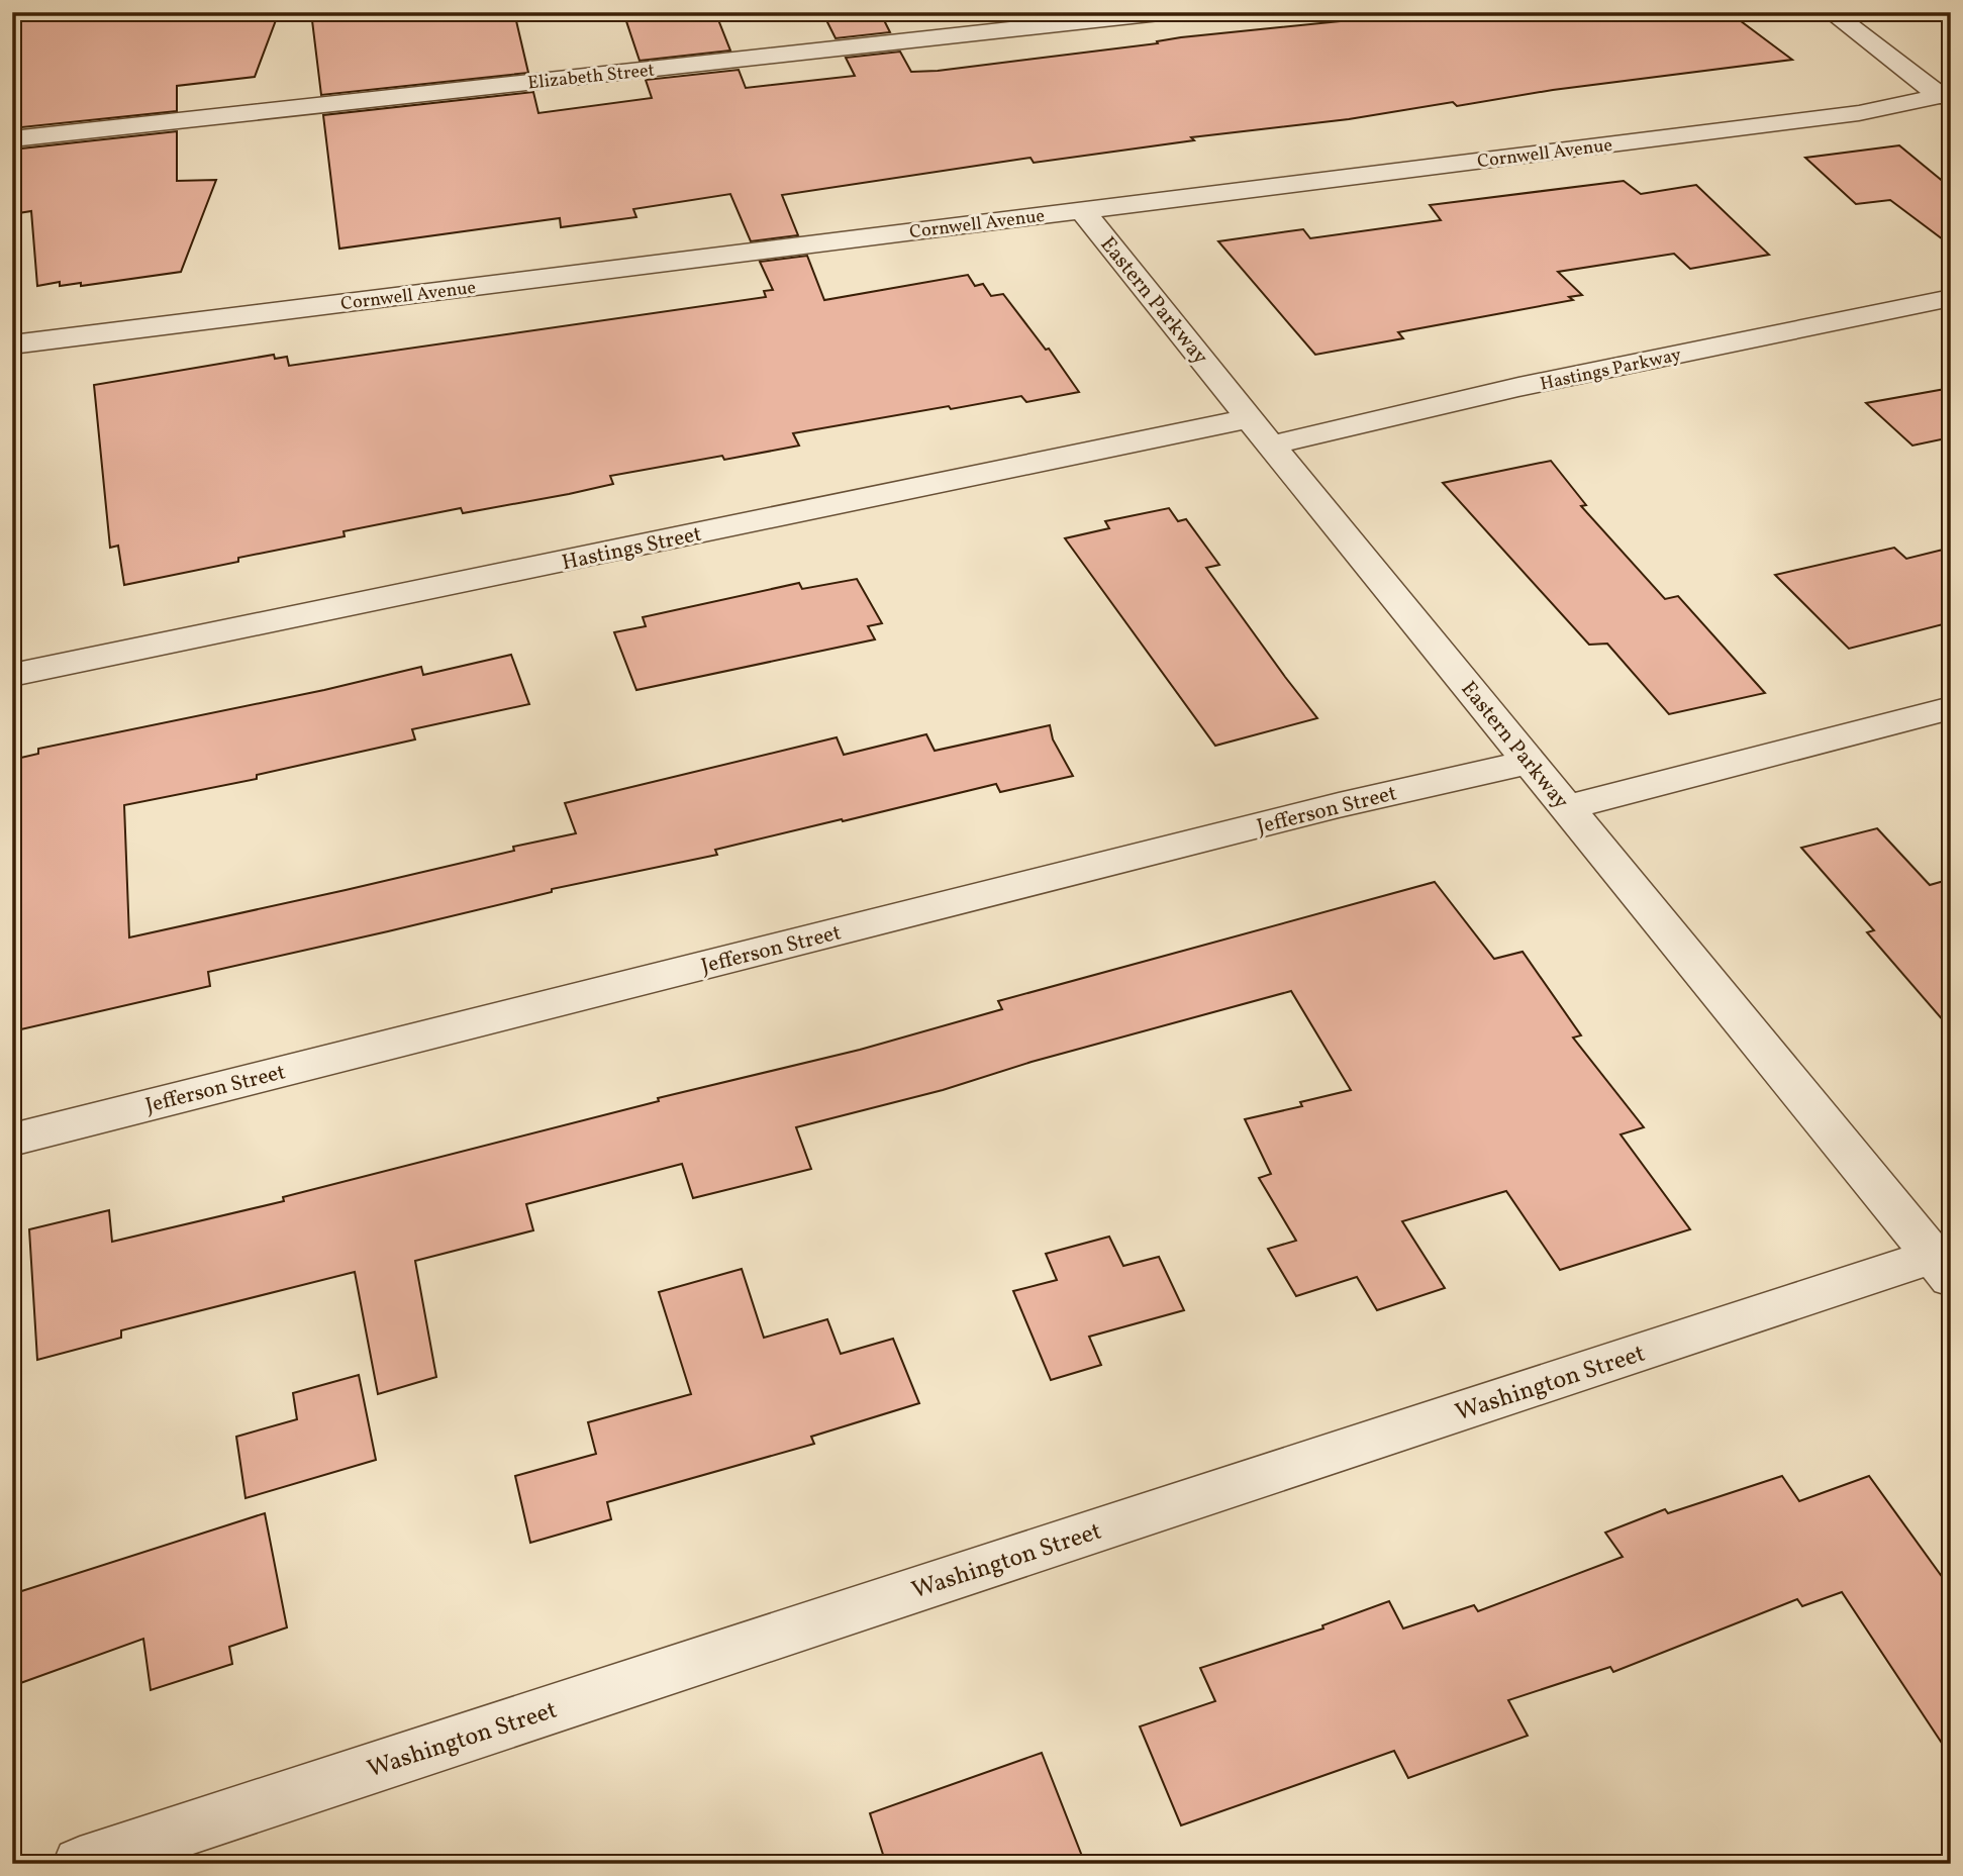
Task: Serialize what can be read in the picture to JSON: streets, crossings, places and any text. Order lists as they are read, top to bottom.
{
  "streets": {
    "street": [
      "Elizabeth Street",
      "Cornwell Avenue",
      "Eastern Parkway",
      "Hastings Parkway",
      "Hastings Street",
      "Jefferson Street",
      "Washington Street"
    ]
  },
  "crossings": [
    ["Cornwell Avenue", "Eastern Parkway"],
    ["Eastern Parkway", "Hastings Parkway"],
    ["Eastern Parkway", "Hastings Street"],
    ["Eastern Parkway", "Jefferson Street"],
    ["Eastern Parkway", "Washington Street"],
    ["Hastings Parkway", "Hastings Street"]
  ]
}
